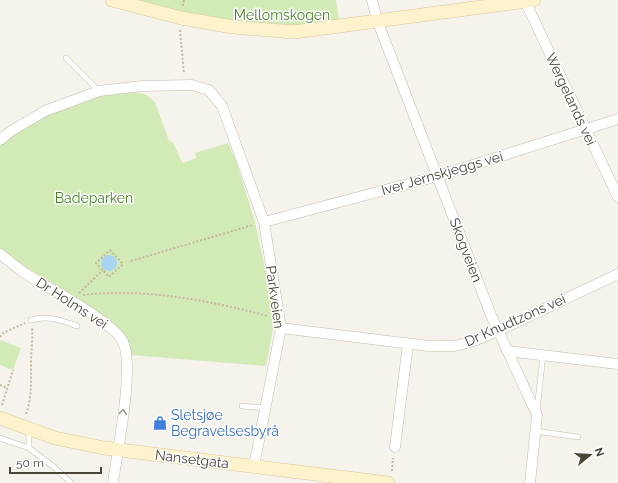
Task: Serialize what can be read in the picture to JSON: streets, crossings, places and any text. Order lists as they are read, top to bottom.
{
  "streets": {
    "street": [
      "Wergelands vei",
      "Iver Jernskjeggs vei",
      "Skogveien",
      "Parkveien",
      "Dr Holms vei",
      "Dr Knudtzons vei",
      "Nansetgata"
    ]
  },
  "crossings": [
    ["Wergelands vei", "Iver Jernskjeggs vei"],
    ["Iver Jernskjeggs vei", "Skogveien"],
    ["Iver Jernskjeggs vei", "Parkveien"],
    ["Skogveien", "Dr Knudtzons vei"],
    ["Parkveien", "Dr Knudtzons vei"],
    ["Parkveien", "Nansetgata"],
    ["Dr Holms vei", "Nansetgata"]
  ],
  "one_way": ["Dr Holms vei"],
  "parks": ["Mellomskogen", "Badeparken"],
  "places": {
    "shop": ["Sletsjøe Begravelsesbyrå"]
  },
  "scale_bar": "50 m",
  "north": "right"
}
